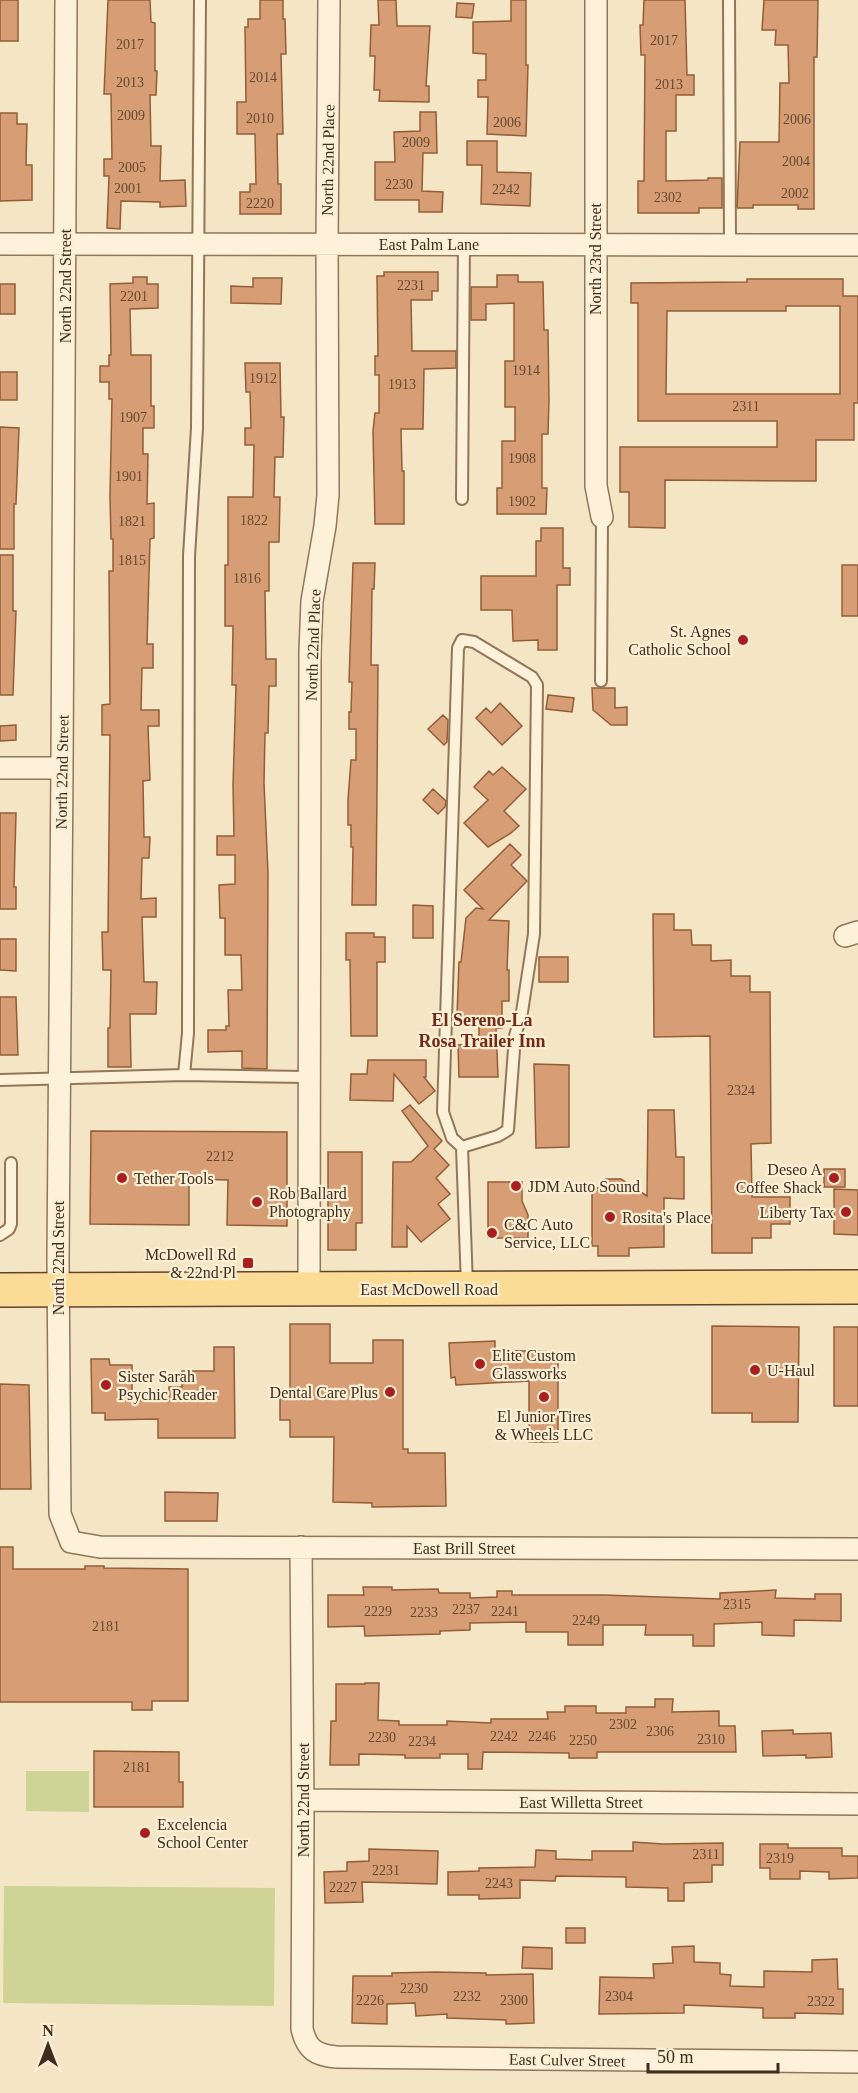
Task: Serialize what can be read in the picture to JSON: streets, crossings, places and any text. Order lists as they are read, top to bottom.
{
  "streets": {
    "main road": ["East McDowell Road"],
    "street": [
      "North 22nd Place",
      "East Palm Lane",
      "North 23rd Street",
      "North 22nd Street",
      "East Brill Street",
      "East Willetta Street",
      "East Culver Street"
    ]
  },
  "crossings": [
    ["North 22nd Place", "East Palm Lane"],
    ["North 22nd Place", "East McDowell Road"],
    ["East Palm Lane", "North 23rd Street"],
    ["East Palm Lane", "North 22nd Street"],
    ["North 22nd Street", "East McDowell Road"],
    ["North 22nd Street", "East Brill Street"],
    ["North 22nd Street", "East Willetta Street"],
    ["North 22nd Street", "East Culver Street"]
  ],
  "districts": ["El Sereno-La Rosa Trailer Inn"],
  "places": {
    "other": [
      "St. Agnes Catholic School",
      "Tether Tools",
      "Deseo A Coffee Shack",
      "JDM Auto Sound",
      "Rob Ballard Photography",
      "Liberty Tax",
      "Rosita's Place",
      "C&C Auto Service, LLC",
      "Elite Custom Glassworks",
      "U-Haul",
      "Sister Sarah Psychic Reader",
      "Dental Care Plus",
      "El Junior Tires & Wheels LLC",
      "Excelencia School Center"
    ],
    "transit": ["McDowell Rd & 22nd Pl"]
  },
  "house_numbers": [
    "2017",
    "2017",
    "2014",
    "2013",
    "2013",
    "2009",
    "2010",
    "2006",
    "2006",
    "2009",
    "2004",
    "2005",
    "2230",
    "2001",
    "2242",
    "2002",
    "2302",
    "2220",
    "2231",
    "2201",
    "1914",
    "1912",
    "1913",
    "2311",
    "1907",
    "1908",
    "1901",
    "1902",
    "1822",
    "1821",
    "1815",
    "1816",
    "2324",
    "2212",
    "2315",
    "2237",
    "2229",
    "2241",
    "2233",
    "2249",
    "2181",
    "2302",
    "2306",
    "2242",
    "2246",
    "2230",
    "2310",
    "2250",
    "2234",
    "2181",
    "2311",
    "2319",
    "2231",
    "2243",
    "2227",
    "2230",
    "2232",
    "2304",
    "2226",
    "2300",
    "2322"
  ],
  "scale_bar": "50 m",
  "north": "top"
}
